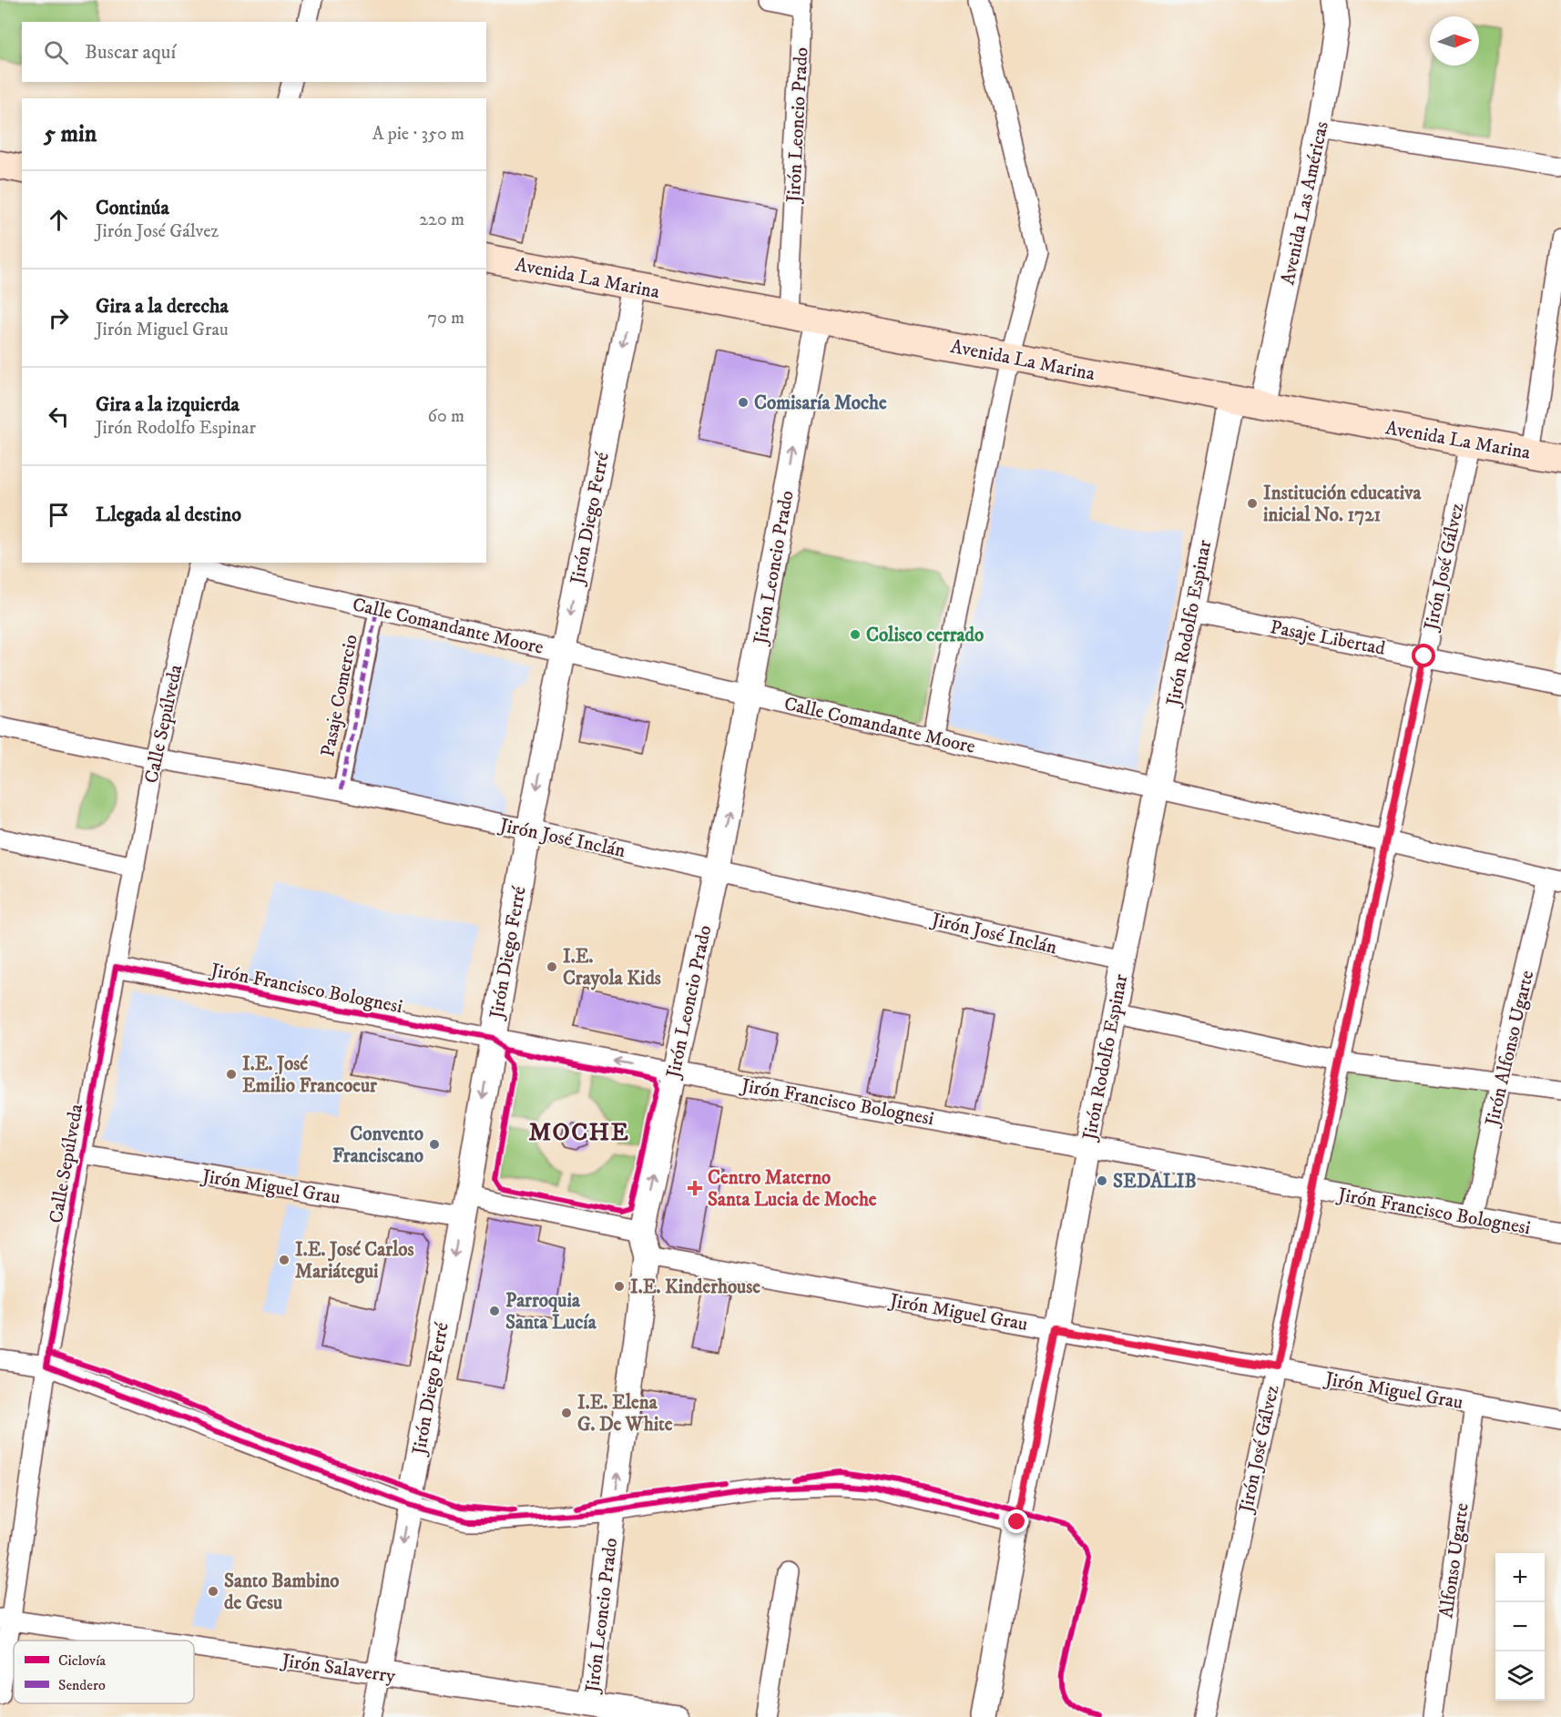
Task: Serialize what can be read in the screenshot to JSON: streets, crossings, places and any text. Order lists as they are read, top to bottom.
{
  "streets": {
    "main road": ["Avenida La Marina"],
    "street": [
      "Jirón Leoncio Prado",
      "Avenida Las Américas",
      "Jirón Diego Ferré",
      "Jirón José Gálvez",
      "Jirón Rodolfo Espinar",
      "Calle Comandante Moore",
      "Pasaje Libertad",
      "Pasaje Comercio",
      "Calle Sepúlveda",
      "Jirón José Inclán",
      "Jirón Francisco Bolognesi",
      "Jirón Alfonso Ugarte",
      "Jirón Miguel Grau",
      "Alfonso Ugarte",
      "Jirón Salaverry"
    ]
  },
  "crossings": [
    ["Jirón Leoncio Prado", "Avenida La Marina"],
    ["Jirón Leoncio Prado", "Calle Comandante Moore"],
    ["Jirón Leoncio Prado", "Jirón José Inclán"],
    ["Jirón Leoncio Prado", "Jirón Francisco Bolognesi"],
    ["Jirón Leoncio Prado", "Jirón Miguel Grau"],
    ["Jirón Leoncio Prado", "Jirón Salaverry"],
    ["Avenida Las Américas", "Avenida La Marina"],
    ["Avenida La Marina", "Jirón Diego Ferré"],
    ["Avenida La Marina", "Jirón José Gálvez"],
    ["Avenida La Marina", "Jirón Rodolfo Espinar"],
    ["Jirón Diego Ferré", "Calle Comandante Moore"],
    ["Jirón Diego Ferré", "Jirón José Inclán"],
    ["Jirón Diego Ferré", "Jirón Francisco Bolognesi"],
    ["Jirón Diego Ferré", "Jirón Miguel Grau"],
    ["Jirón Diego Ferré", "Jirón Salaverry"],
    ["Jirón José Gálvez", "Calle Comandante Moore"],
    ["Jirón José Gálvez", "Pasaje Libertad"],
    ["Jirón José Gálvez", "Jirón Francisco Bolognesi"],
    ["Jirón José Gálvez", "Jirón Miguel Grau"],
    ["Jirón Rodolfo Espinar", "Calle Comandante Moore"],
    ["Jirón Rodolfo Espinar", "Pasaje Libertad"],
    ["Jirón Rodolfo Espinar", "Jirón José Inclán"],
    ["Jirón Rodolfo Espinar", "Jirón Francisco Bolognesi"],
    ["Jirón Rodolfo Espinar", "Jirón Miguel Grau"],
    ["Calle Comandante Moore", "Pasaje Comercio"],
    ["Calle Comandante Moore", "Calle Sepúlveda"],
    ["Calle Comandante Moore", "Jirón Alfonso Ugarte"],
    ["Pasaje Comercio", "Jirón José Inclán"],
    ["Calle Sepúlveda", "Jirón José Inclán"],
    ["Calle Sepúlveda", "Jirón Francisco Bolognesi"],
    ["Calle Sepúlveda", "Jirón Miguel Grau"],
    ["Calle Sepúlveda", "Jirón Salaverry"],
    ["Jirón Francisco Bolognesi", "Jirón Alfonso Ugarte"],
    ["Jirón Miguel Grau", "Alfonso Ugarte"]
  ],
  "one_way": ["Jirón Diego Ferré"],
  "districts": ["MOCHE"],
  "places": {
    "other": [
      "Comisaría Moche",
      "Institución educativa inicial No. 1721",
      "Coliseo cerrado",
      "I.E. Crayola Kids",
      "I.E. José Emilio Francoeur",
      "Convento Franciscano",
      "SEDALIB",
      "I.E. José Carlos Mariátegui",
      "I.E. Kinderhouse",
      "Parroquia Santa Lucía",
      "I.E. Elena G. De White",
      "Santo Bambino de Gesu"
    ],
    "health": ["Centro Materno Santa Lucia de Moche"]
  },
  "legend": ["Ciclovía", "Sendero"],
  "north": "right",
  "page": {
    "search": "Buscar aquí",
    "heading": ["5 min", "A pie · 350 m"],
    "list": [
      ["Continúa", "Jirón José Gálvez", "220 m"],
      ["Gira a la derecha", "Jirón Miguel Grau", "70 m"],
      ["Gira a la izquierda", "Jirón Rodolfo Espinar", "60 m"],
      "Llegada al destino"
    ],
    "map_buttons": ["+", "−"]
  }
}
